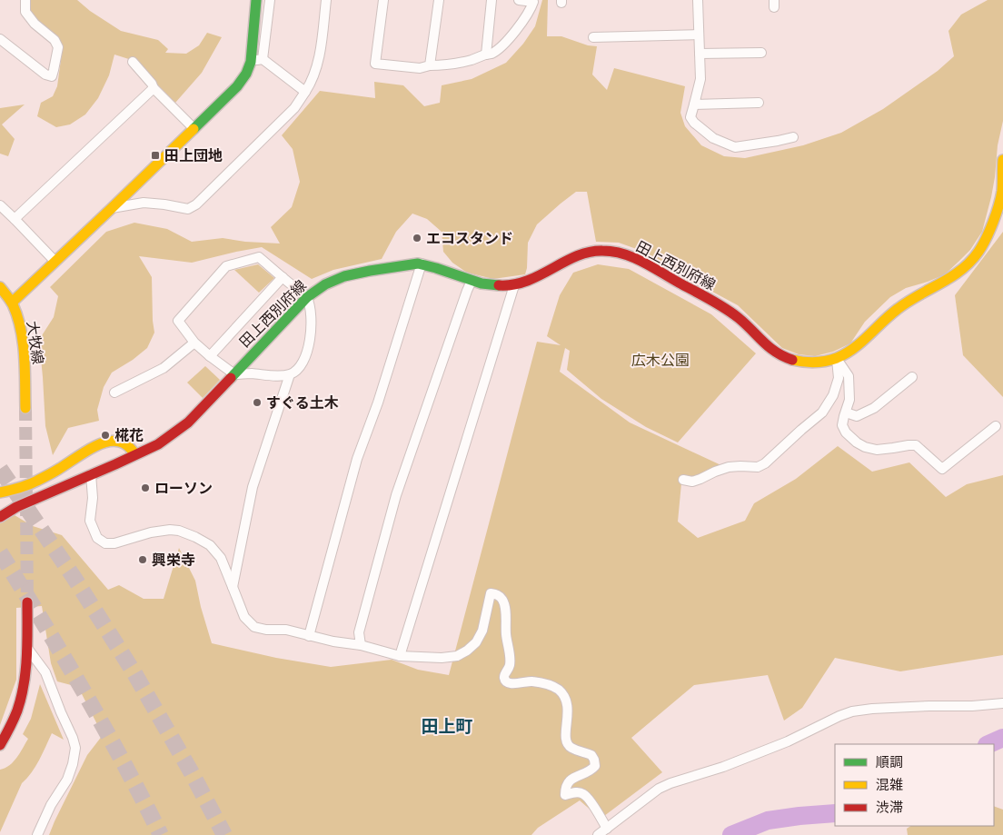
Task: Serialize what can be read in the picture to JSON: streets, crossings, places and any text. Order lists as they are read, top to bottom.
{
  "streets": {
    "street": ["田上西別府線", "大牧線"]
  },
  "districts": ["田上町"],
  "parks": ["広木公園"],
  "places": {
    "transit": ["田上団地"],
    "other": [
      "エコスタンド",
      "すぐる土木",
      "椛花",
      "ローソン",
      "興栄寺"
    ]
  },
  "legend": ["順調", "混雑", "渋滞"]
}
